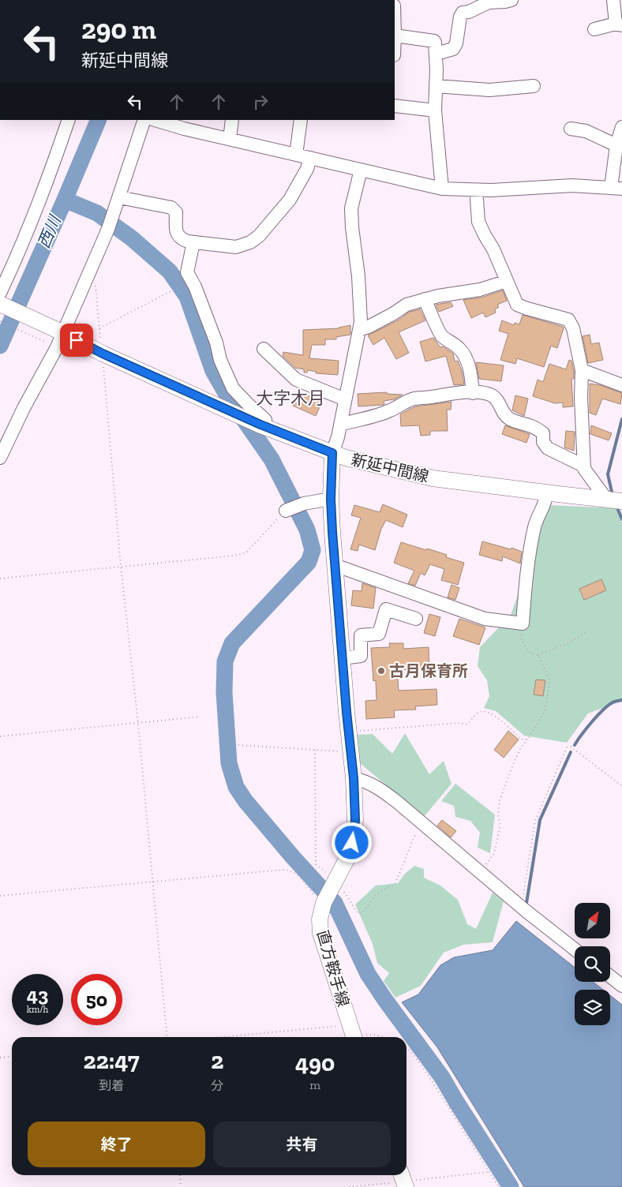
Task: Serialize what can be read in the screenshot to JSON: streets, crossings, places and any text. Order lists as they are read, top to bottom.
{
  "streets": {
    "main road": ["新延中間線", "直方鞍手線"]
  },
  "crossings": [
    ["新延中間線", "直方鞍手線"]
  ],
  "districts": ["大字木月"],
  "water": ["西川"],
  "places": ["古月保育所"],
  "north": "top right",
  "page": {
    "turn": ["290 m", "新延中間線"],
    "speed": "43 km/h",
    "limit": "50",
    "eta": [
      "22:47",
      "到着",
      "2",
      "分",
      "490",
      "m"
    ],
    "buttons": ["終了", "共有"]
  }
}
